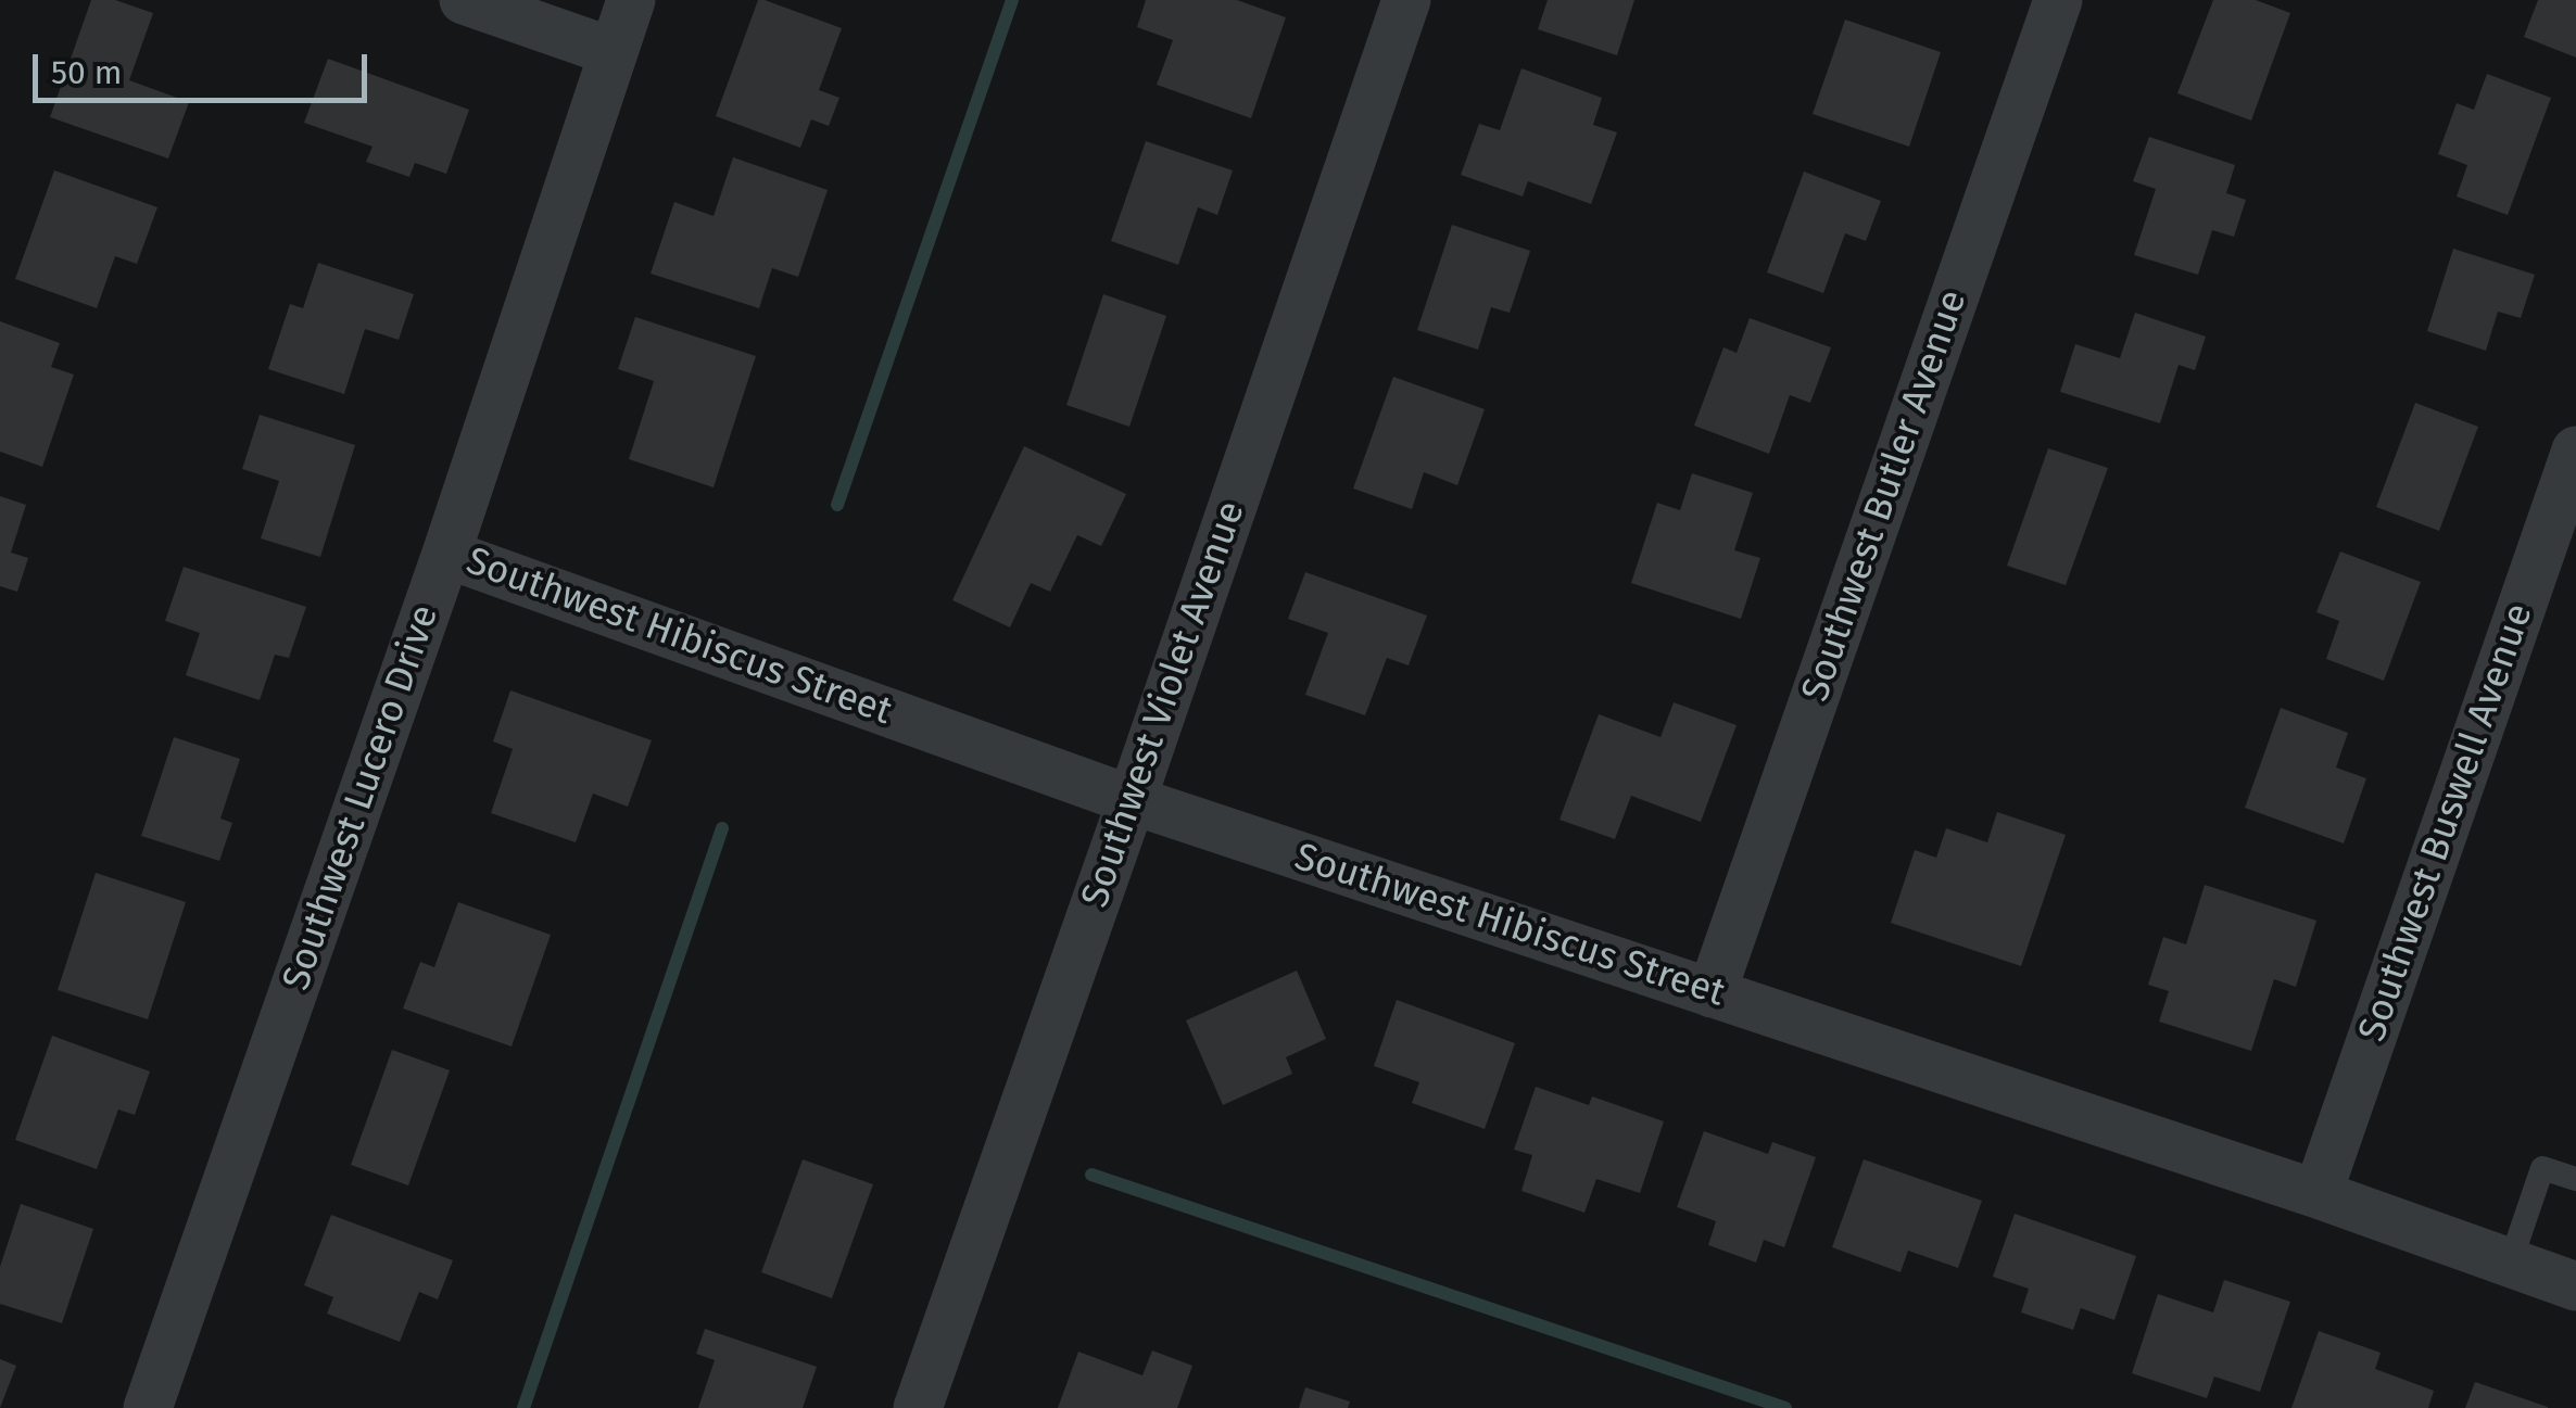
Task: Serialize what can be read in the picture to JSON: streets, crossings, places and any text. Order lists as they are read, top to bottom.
{
  "streets": {
    "street": [
      "Southwest Butler Avenue",
      "Southwest Hibiscus Street",
      "Southwest Violet Avenue",
      "Southwest Lucero Drive",
      "Southwest Buswell Avenue"
    ]
  },
  "crossings": [
    ["Southwest Butler Avenue", "Southwest Hibiscus Street"],
    ["Southwest Hibiscus Street", "Southwest Violet Avenue"],
    ["Southwest Hibiscus Street", "Southwest Lucero Drive"],
    ["Southwest Hibiscus Street", "Southwest Buswell Avenue"]
  ],
  "scale_bar": "50 m"
}
